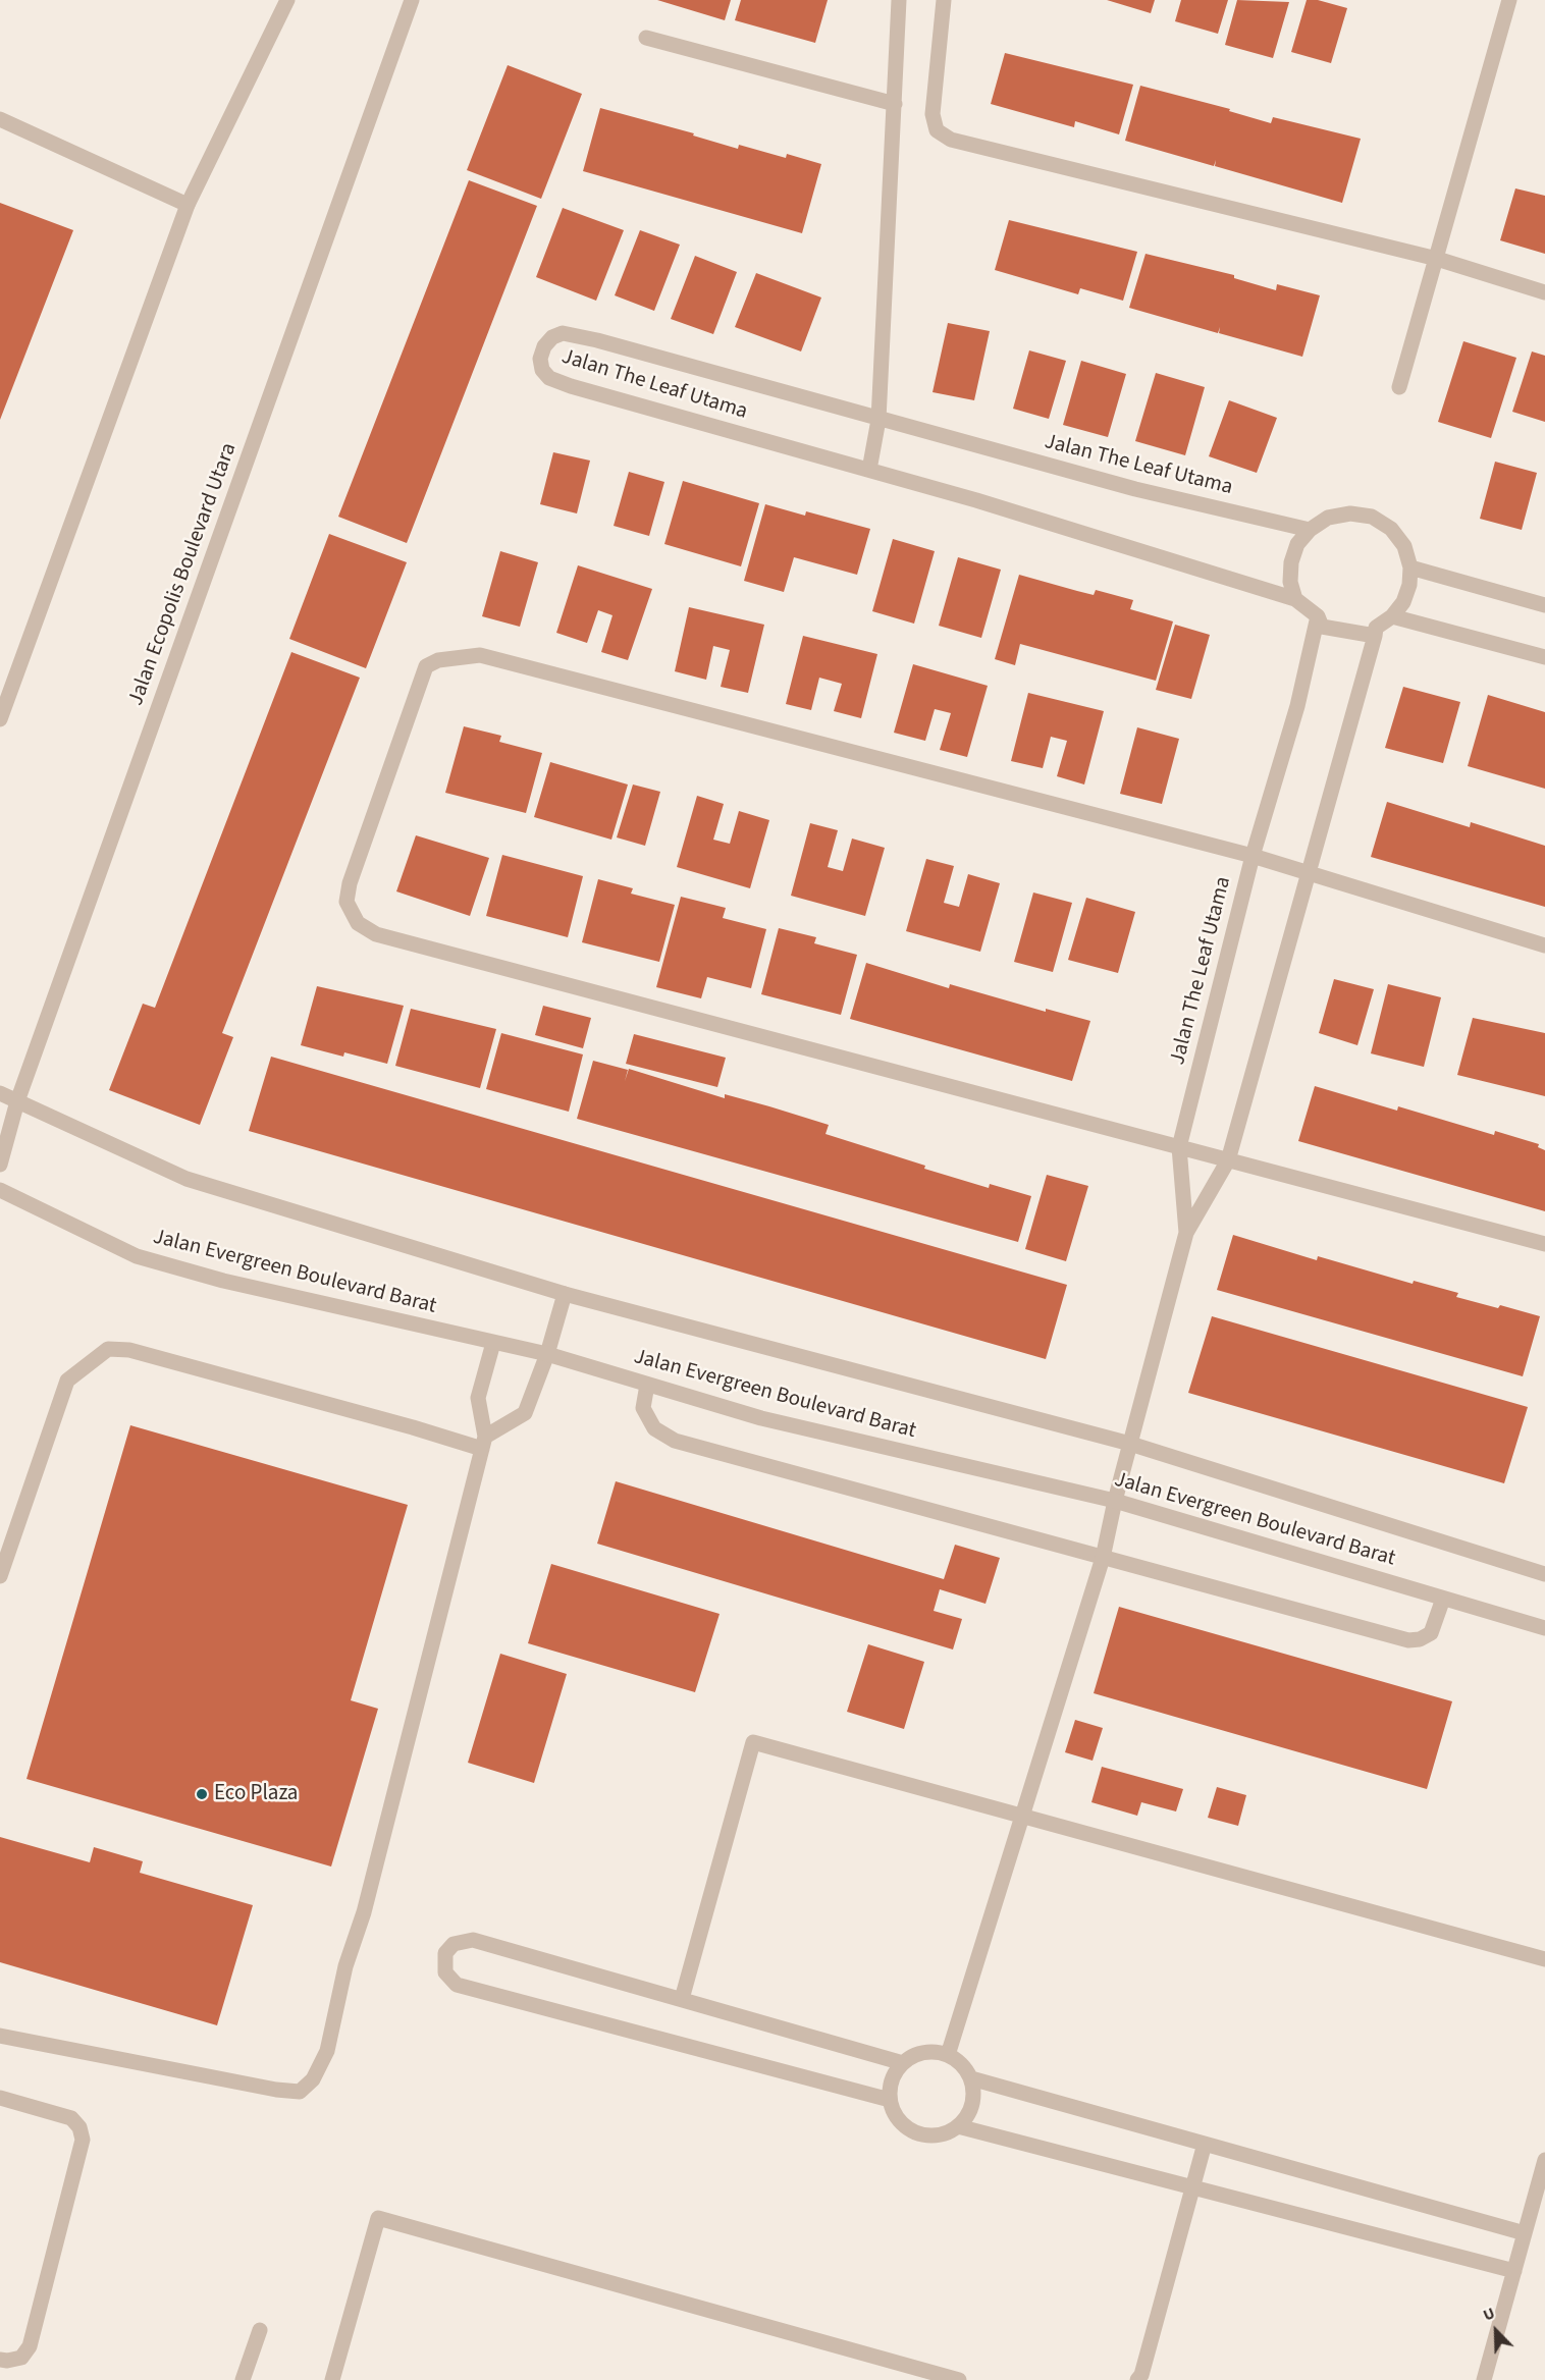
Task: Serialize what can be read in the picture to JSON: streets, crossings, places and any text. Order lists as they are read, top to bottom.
{
  "streets": {
    "street": ["Jalan The Leaf Utama", "Jalan Ecopolis Boulevard Utara", "Jalan Evergreen Boulevard Barat"]
  },
  "crossings": [
    ["Jalan The Leaf Utama", "Jalan Evergreen Boulevard Barat"],
    ["Jalan Ecopolis Boulevard Utara", "Jalan Evergreen Boulevard Barat"]
  ],
  "places": ["Eco Plaza"],
  "north": "top left"
}
